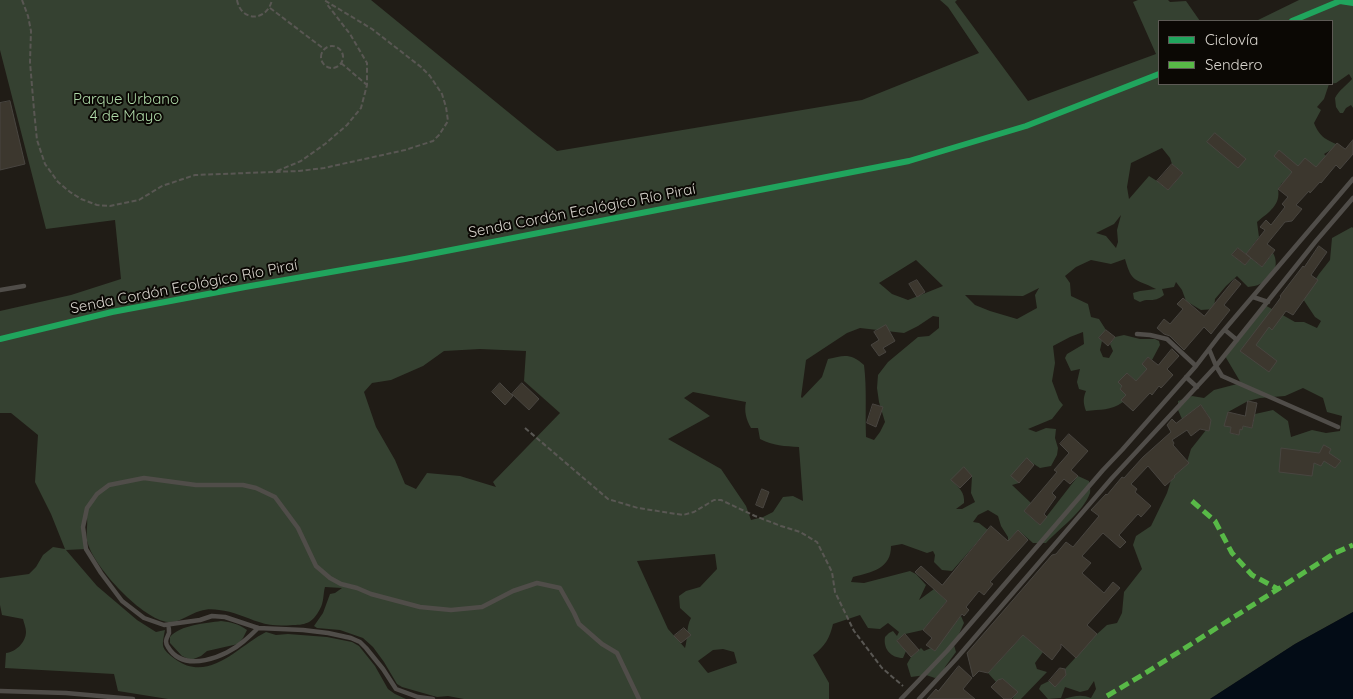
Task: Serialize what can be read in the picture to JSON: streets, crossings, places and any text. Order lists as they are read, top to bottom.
{
  "streets": {
    "cycle path": ["Senda Cordón Ecológico Río Piraí"]
  },
  "parks": ["Parque Urbano 4 de Mayo"],
  "legend": ["Ciclovía", "Sendero"]
}
